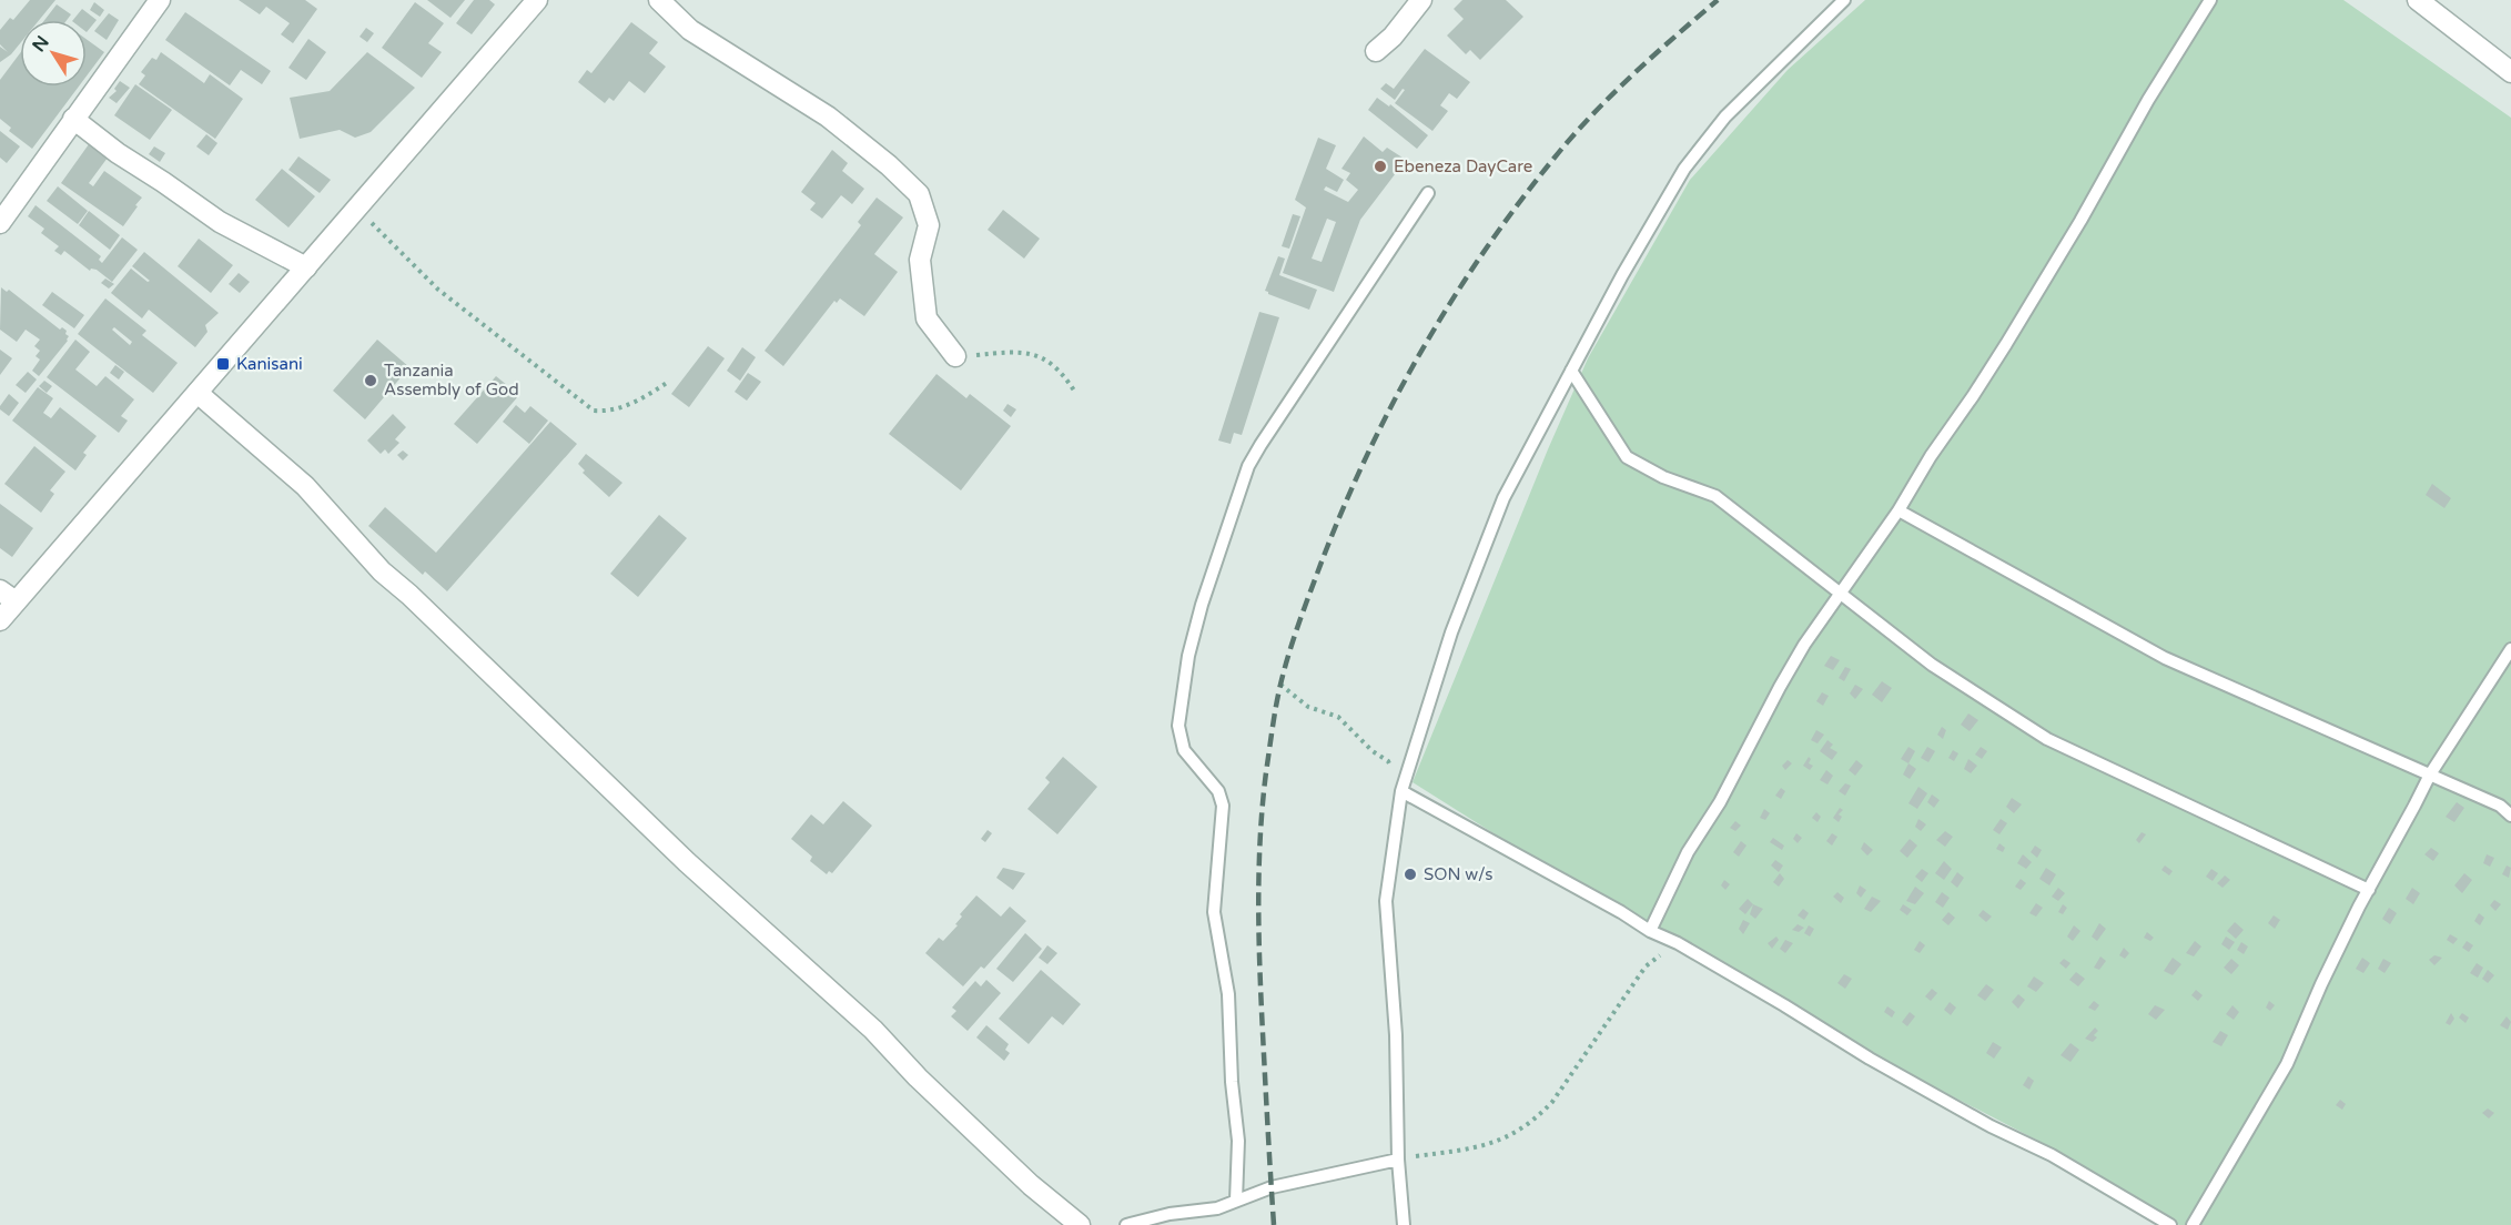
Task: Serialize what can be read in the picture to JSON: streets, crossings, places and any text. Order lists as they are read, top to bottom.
{
  "places": {
    "other": ["Ebeneza DayCare", "Tanzania Assembly of God", "SON w/s"],
    "transit": ["Kanisani"]
  },
  "north": "top left"
}
